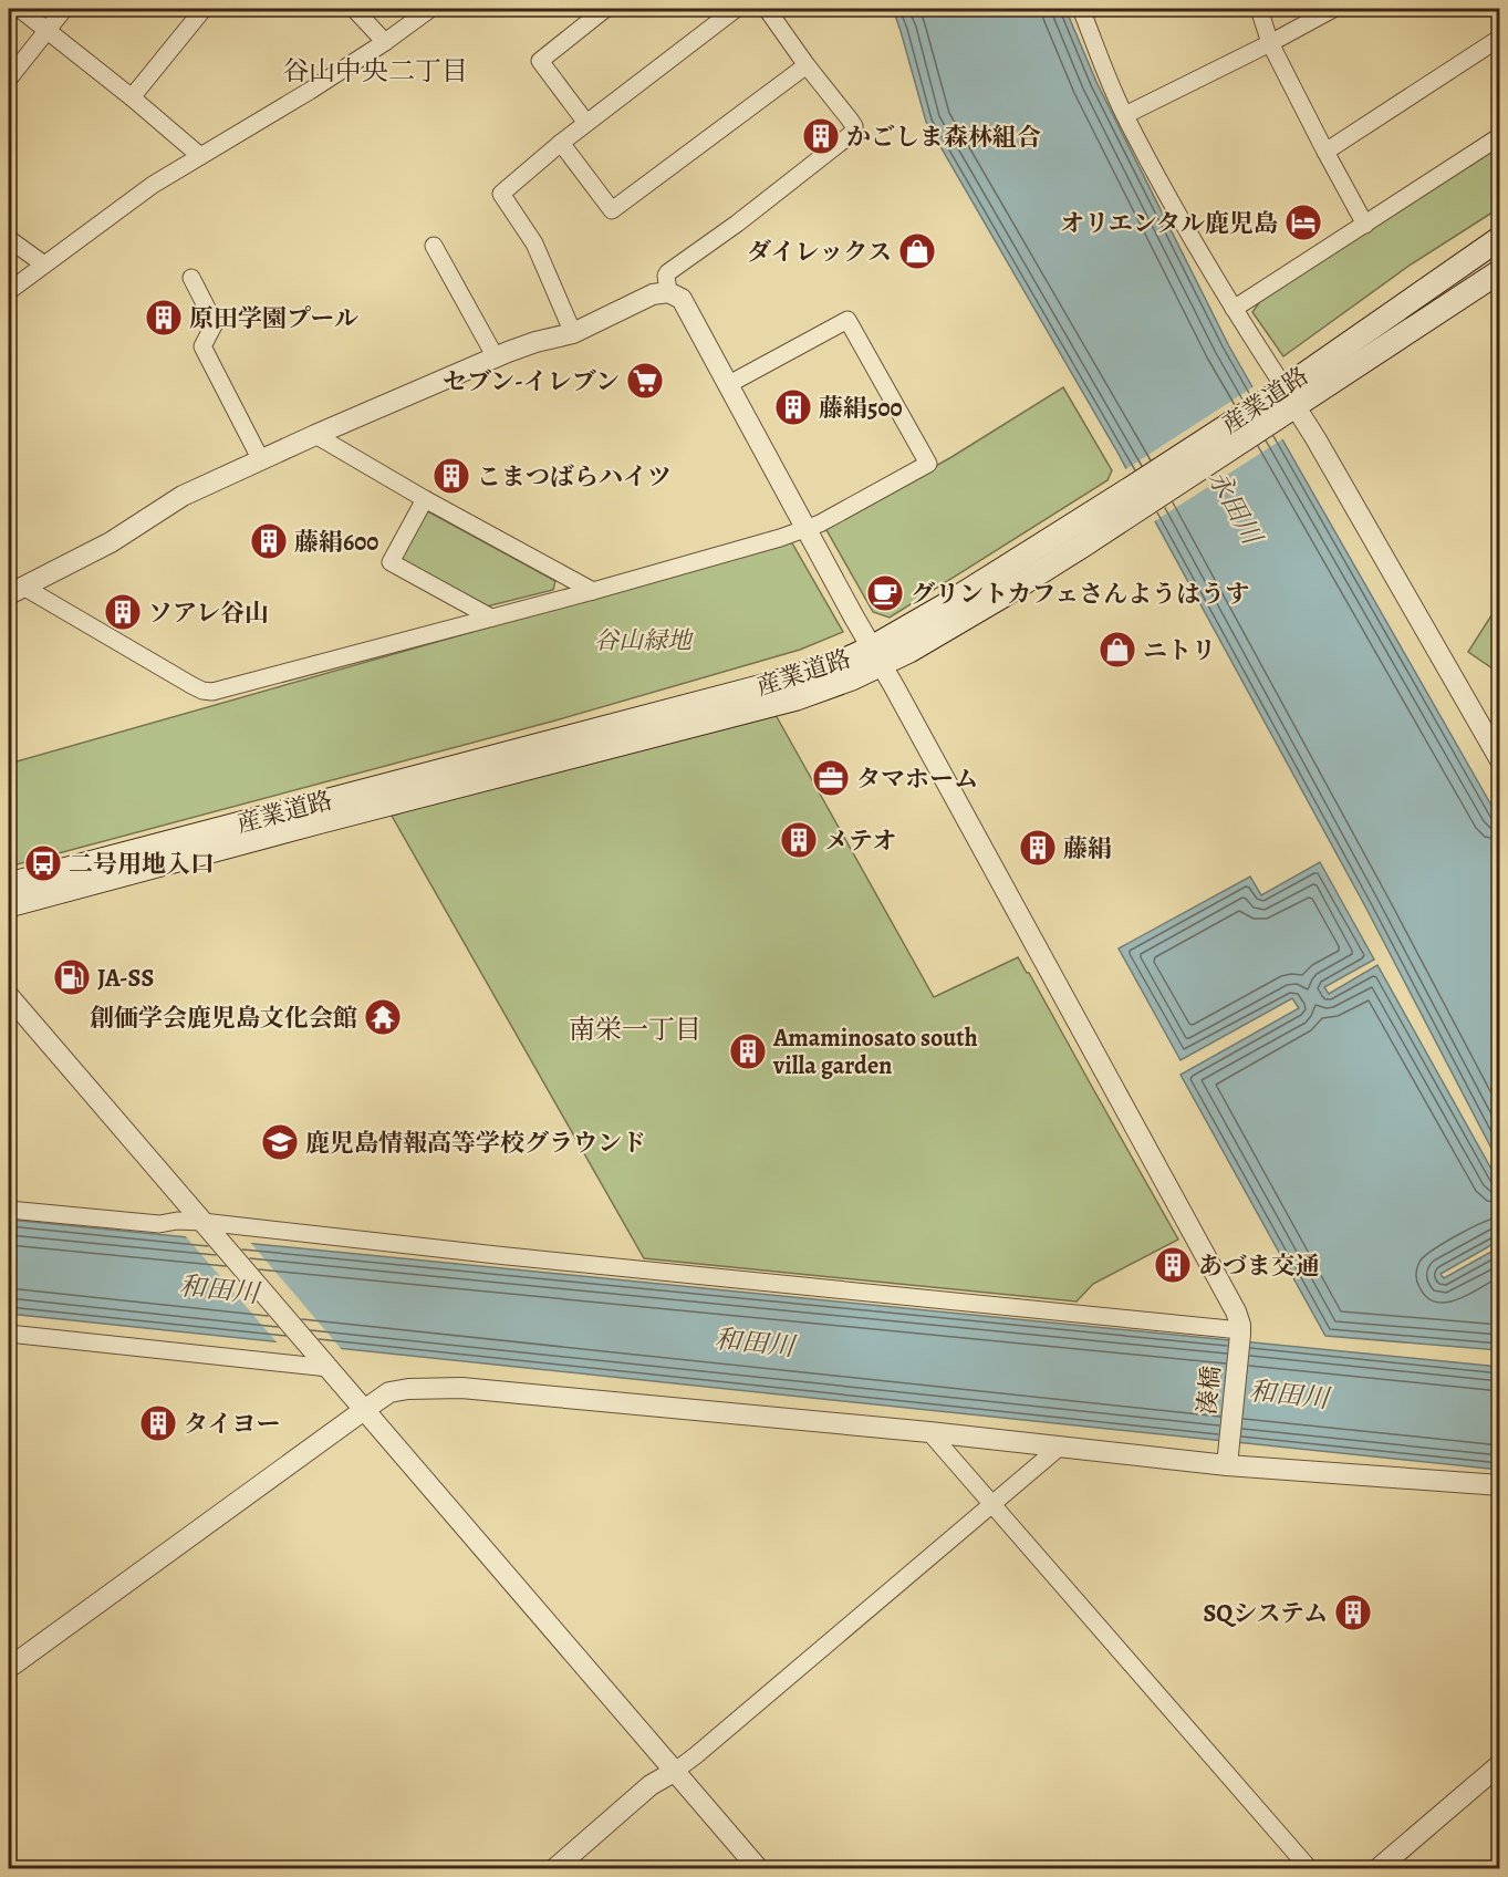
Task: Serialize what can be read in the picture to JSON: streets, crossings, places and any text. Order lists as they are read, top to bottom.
{
  "streets": {
    "main road": ["産業道路"],
    "street": ["湊橋"]
  },
  "districts": ["谷山中央二丁目", "南栄一丁目"],
  "water": ["永田川", "和田川"],
  "parks": ["谷山緑地"],
  "places": {
    "building": [
      "かごしま森林組合",
      "原田学園プール",
      "藤絹500",
      "こまつばらハイツ",
      "藤絹600",
      "ソアレ谷山",
      "メテオ",
      "藤絹",
      "Amaminosato south villa garden",
      "あづま交通",
      "タイヨー",
      "SQシステム"
    ],
    "hotel": ["オリエンタル鹿児島"],
    "shop": ["ダイレックス", "ニトリ"],
    "supermarket": ["セブン-イレブン"],
    "cafe": ["グリントカフェさんようはうす"],
    "office": ["タマホーム"],
    "bus stop": ["二号用地入口"],
    "fuel station": ["JA-SS"],
    "temple": ["創価学会鹿児島文化会館"],
    "school or university": ["鹿児島情報高等学校グラウンド"]
  }
}
